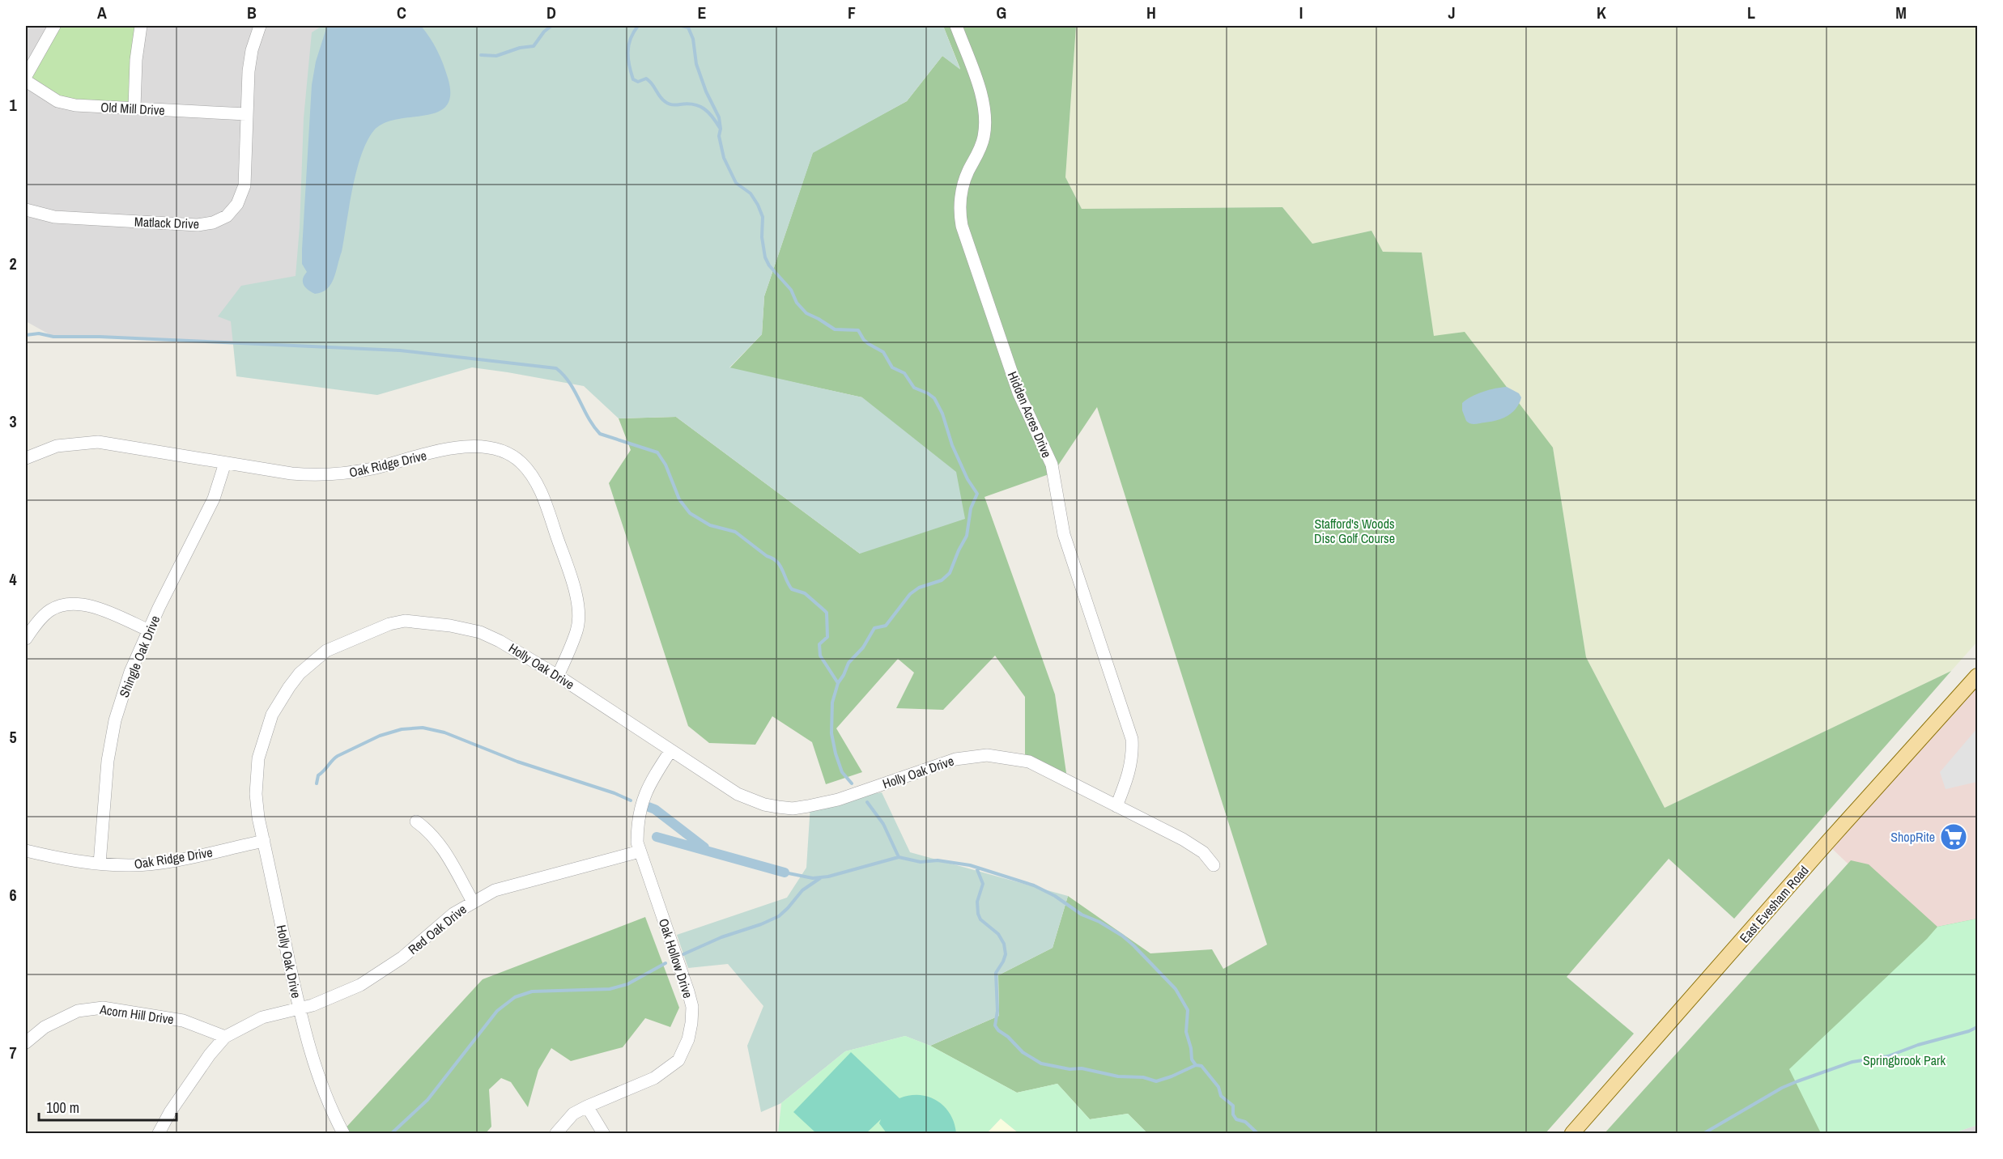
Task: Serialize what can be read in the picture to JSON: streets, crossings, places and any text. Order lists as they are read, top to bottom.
{
  "streets": {
    "main road": ["East Evesham Road"],
    "street": [
      "Old Mill Drive",
      "Matlack Drive",
      "Hidden Acres Drive",
      "Oak Ridge Drive",
      "Shingle Oak Drive",
      "Holly Oak Drive",
      "Red Oak Drive",
      "Oak Hollow Drive",
      "Acorn Hill Drive"
    ]
  },
  "crossings": [
    ["Old Mill Drive", "Matlack Drive"],
    ["Hidden Acres Drive", "Holly Oak Drive"],
    ["Oak Ridge Drive", "Shingle Oak Drive"],
    ["Oak Ridge Drive", "Holly Oak Drive"],
    ["Holly Oak Drive", "Red Oak Drive"],
    ["Holly Oak Drive", "Oak Hollow Drive"],
    ["Red Oak Drive", "Oak Hollow Drive"],
    ["Red Oak Drive", "Acorn Hill Drive"]
  ],
  "parks": ["Stafford's Woods Disc Golf Course", "Springbrook Park"],
  "places": {
    "supermarket": ["ShopRite"]
  },
  "scale_bar": "100 m",
  "grid": {
    "columns": [
      "A",
      "B",
      "C",
      "D",
      "E",
      "F",
      "G",
      "H",
      "I",
      "J",
      "K",
      "L",
      "M"
    ],
    "rows": [
      "1",
      "2",
      "3",
      "4",
      "5",
      "6",
      "7"
    ]
  }
}
